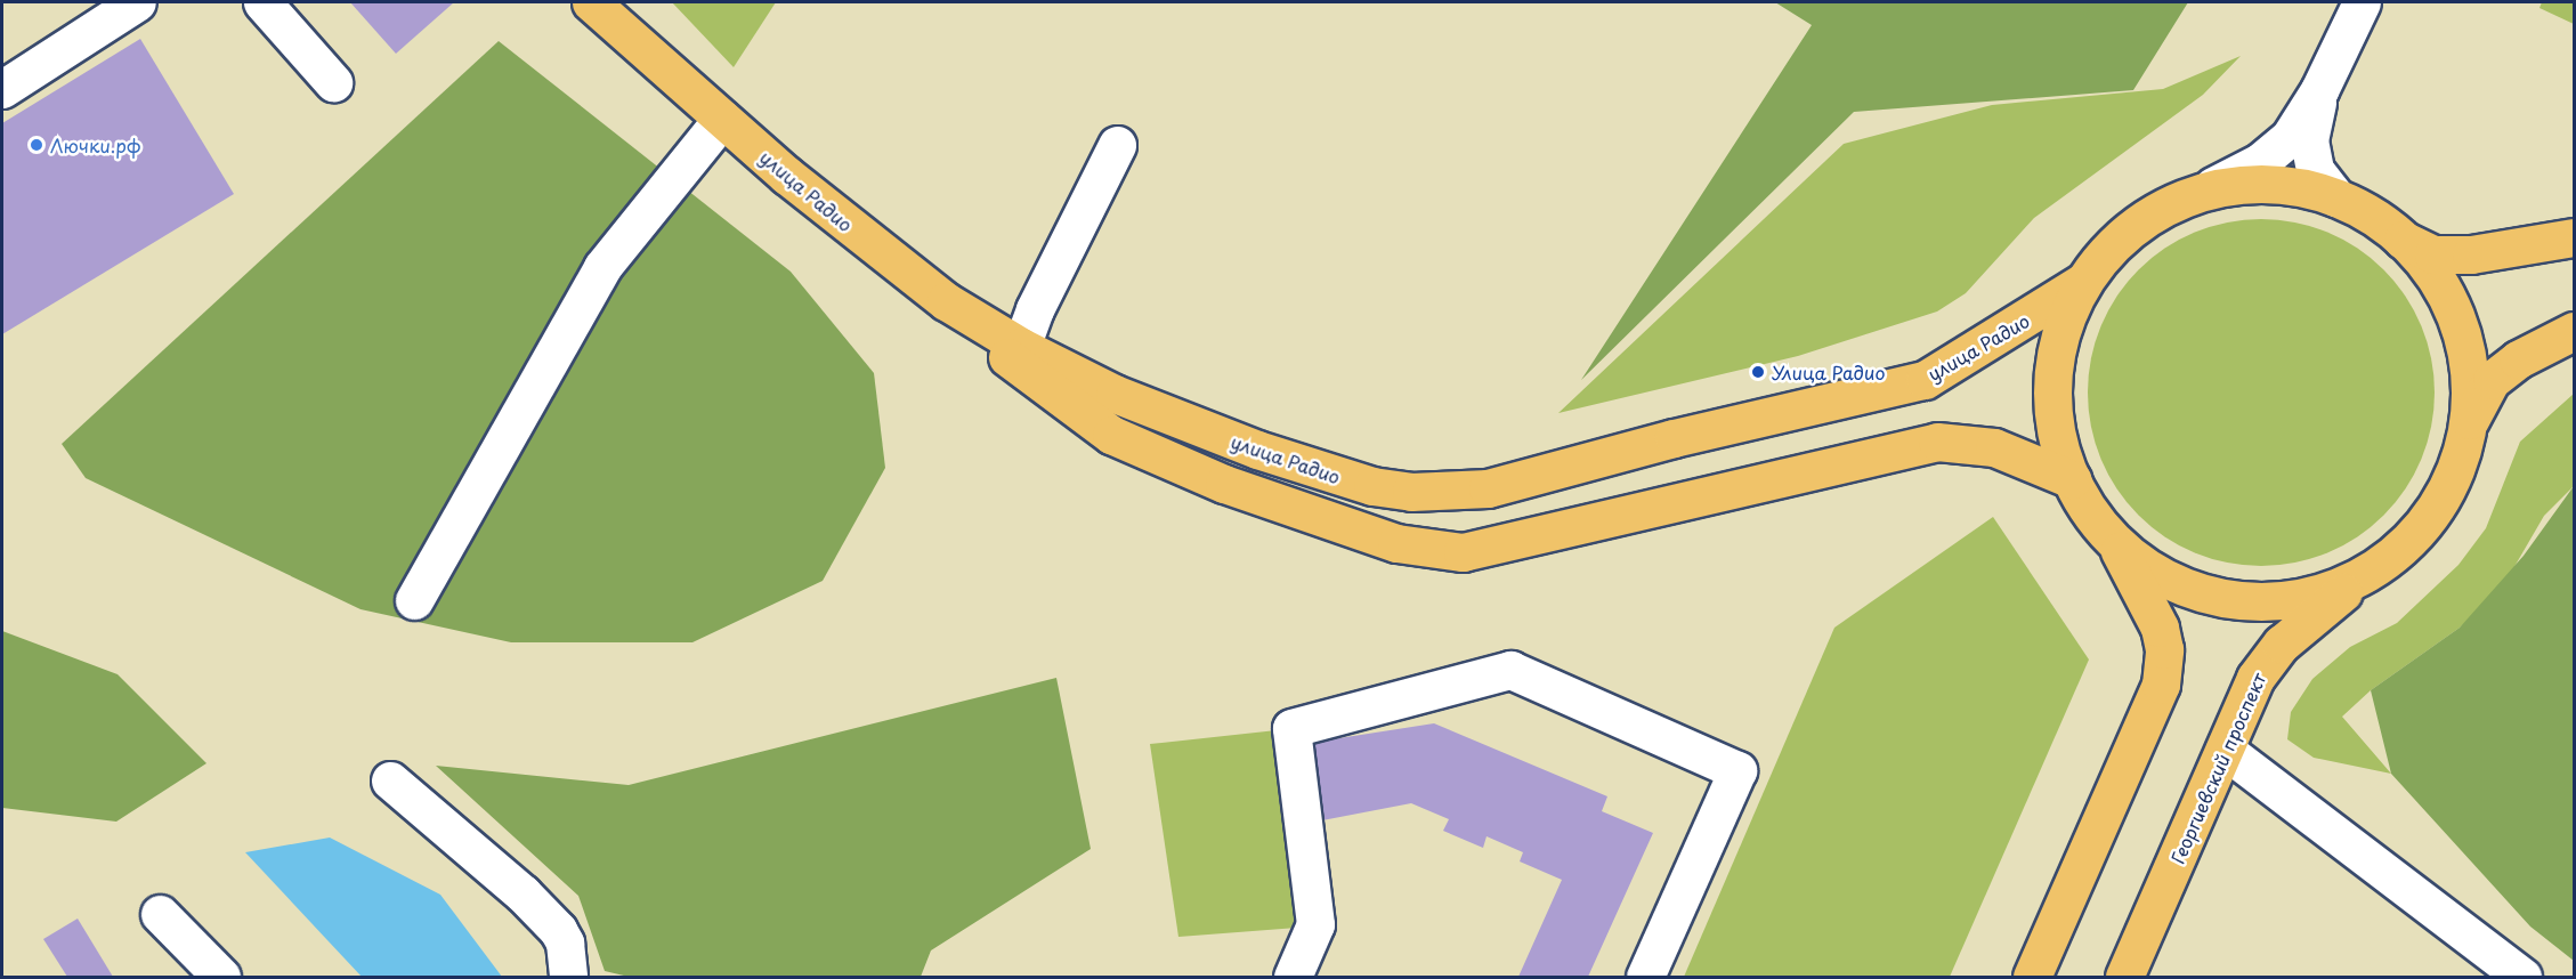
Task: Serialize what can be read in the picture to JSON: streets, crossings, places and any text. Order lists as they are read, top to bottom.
{
  "streets": {
    "main road": ["улица Радио", "Георгиевский проспект"]
  },
  "places": ["Лючки.рф", "Улица Радио"]
}
